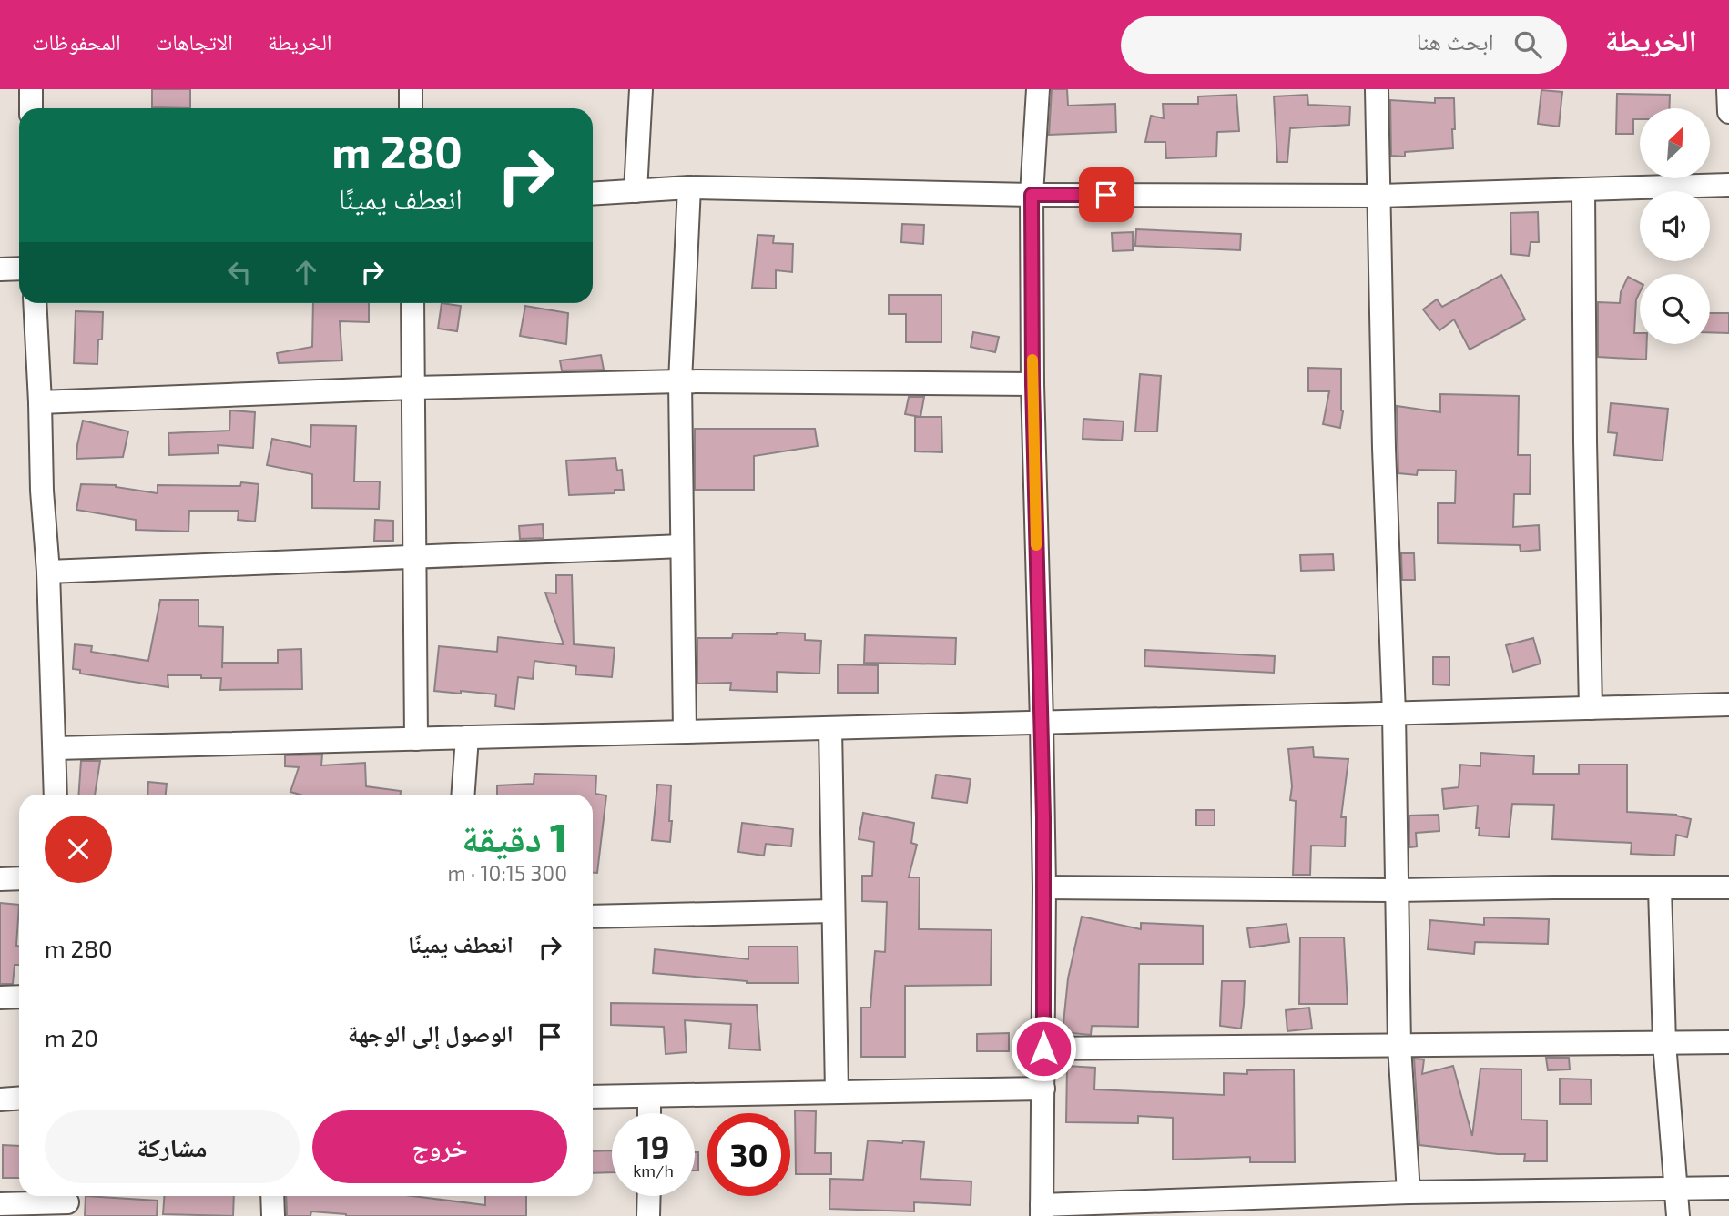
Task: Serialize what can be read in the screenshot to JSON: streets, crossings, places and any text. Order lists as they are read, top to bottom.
{
  "north": "top right",
  "page": {
    "header": "الخريطة",
    "search": "ابحث هنا",
    "nav": ["الخريطة", "الاتجاهات", "المحفوظات"],
    "turn": ["280 m", "انعطف يمينًا"],
    "heading": ["1 دقيقة", "300 m · 10:15"],
    "list": [
      {
        "name": "انعطف يمينًا",
        "value": "280 m"
      },
      {
        "name": "الوصول إلى الوجهة",
        "value": "20 m"
      }
    ],
    "buttons": ["خروج", "مشاركة"],
    "speed": "19 km/h",
    "limit": "30"
  }
}
